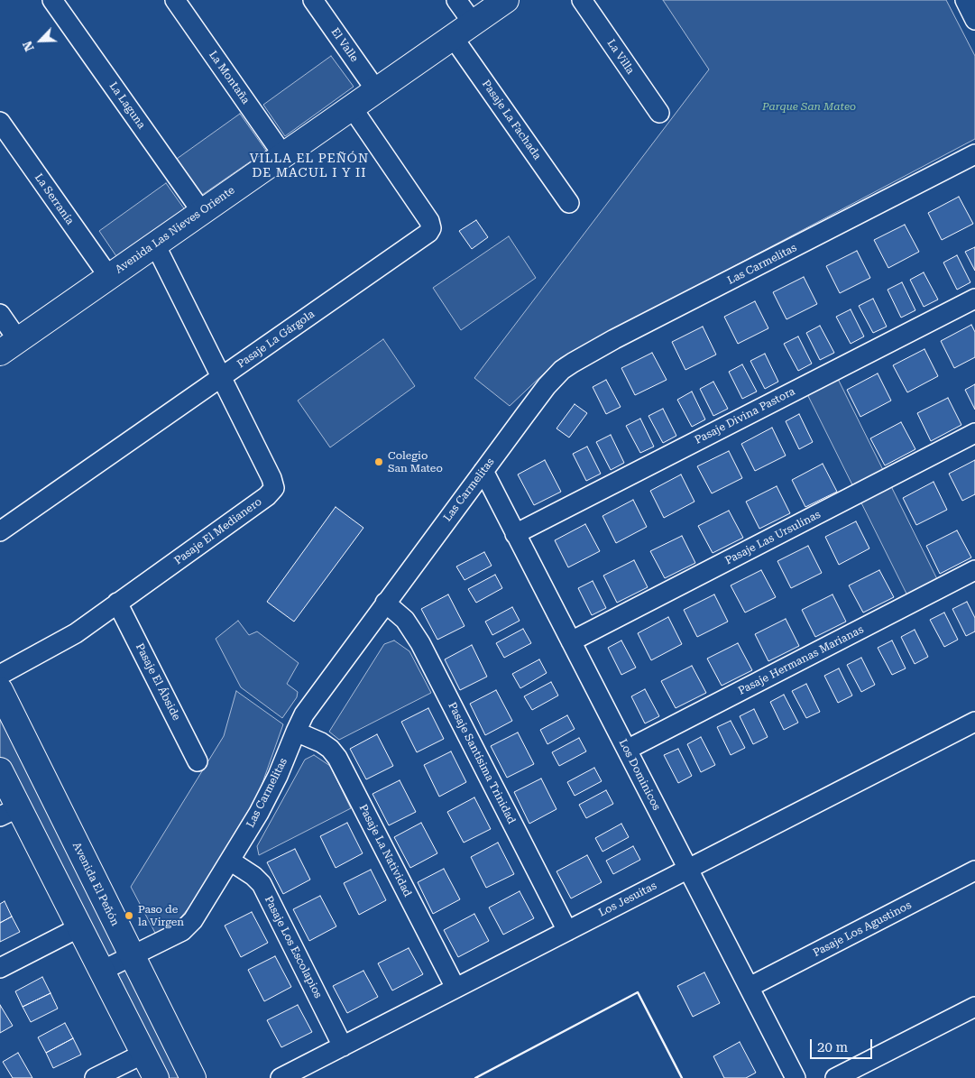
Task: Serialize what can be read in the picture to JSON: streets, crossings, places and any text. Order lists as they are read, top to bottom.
{
  "streets": {
    "main road": ["Avenida Las Nieves Oriente", "Avenida El Peñón"],
    "street": [
      "El Valle",
      "La Villa",
      "La Montaña",
      "La Laguna",
      "Pasaje La Fachada",
      "La Serranía",
      "Las Carmelitas",
      "Pasaje La Gárgola",
      "Pasaje Divina Pastora",
      "Pasaje El Medianero",
      "Pasaje Las Ursulinas",
      "Pasaje Hermanas Marianas",
      "Pasaje El Ábside",
      "Pasaje Santísima Trinidad",
      "Los Dominicos",
      "Pasaje La Natividad",
      "Los Jesuitas",
      "Pasaje Los Agustinos",
      "Pasaje Los Escolapios"
    ]
  },
  "crossings": [
    ["El Valle", "Avenida Las Nieves Oriente"],
    ["La Montaña", "Avenida Las Nieves Oriente"],
    ["La Laguna", "Avenida Las Nieves Oriente"],
    ["Pasaje La Fachada", "Avenida Las Nieves Oriente"],
    ["La Serranía", "Avenida Las Nieves Oriente"],
    ["Avenida Las Nieves Oriente", "Pasaje La Gárgola"],
    ["Avenida Las Nieves Oriente", "Pasaje El Medianero"],
    ["Las Carmelitas", "Pasaje Santísima Trinidad"],
    ["Las Carmelitas", "Los Dominicos"],
    ["Las Carmelitas", "Pasaje La Natividad"],
    ["Las Carmelitas", "Avenida El Peñón"],
    ["Las Carmelitas", "Pasaje Los Escolapios"],
    ["Pasaje La Gárgola", "Pasaje El Medianero"],
    ["Pasaje Divina Pastora", "Los Dominicos"],
    ["Pasaje El Medianero", "Pasaje El Ábside"],
    ["Pasaje Las Ursulinas", "Los Dominicos"],
    ["Pasaje Hermanas Marianas", "Los Dominicos"],
    ["Pasaje Santísima Trinidad", "Los Jesuitas"],
    ["Los Dominicos", "Los Jesuitas"],
    ["Los Dominicos", "Pasaje Los Agustinos"],
    ["Pasaje La Natividad", "Los Jesuitas"],
    ["Los Jesuitas", "Pasaje Los Escolapios"]
  ],
  "districts": ["VILLA EL PEÑÓN DE MACUL I Y II"],
  "parks": ["Parque San Mateo"],
  "places": ["Colegio San Mateo", "Paso de la Virgen"],
  "scale_bar": "20 m",
  "north": "bottom left"
}
